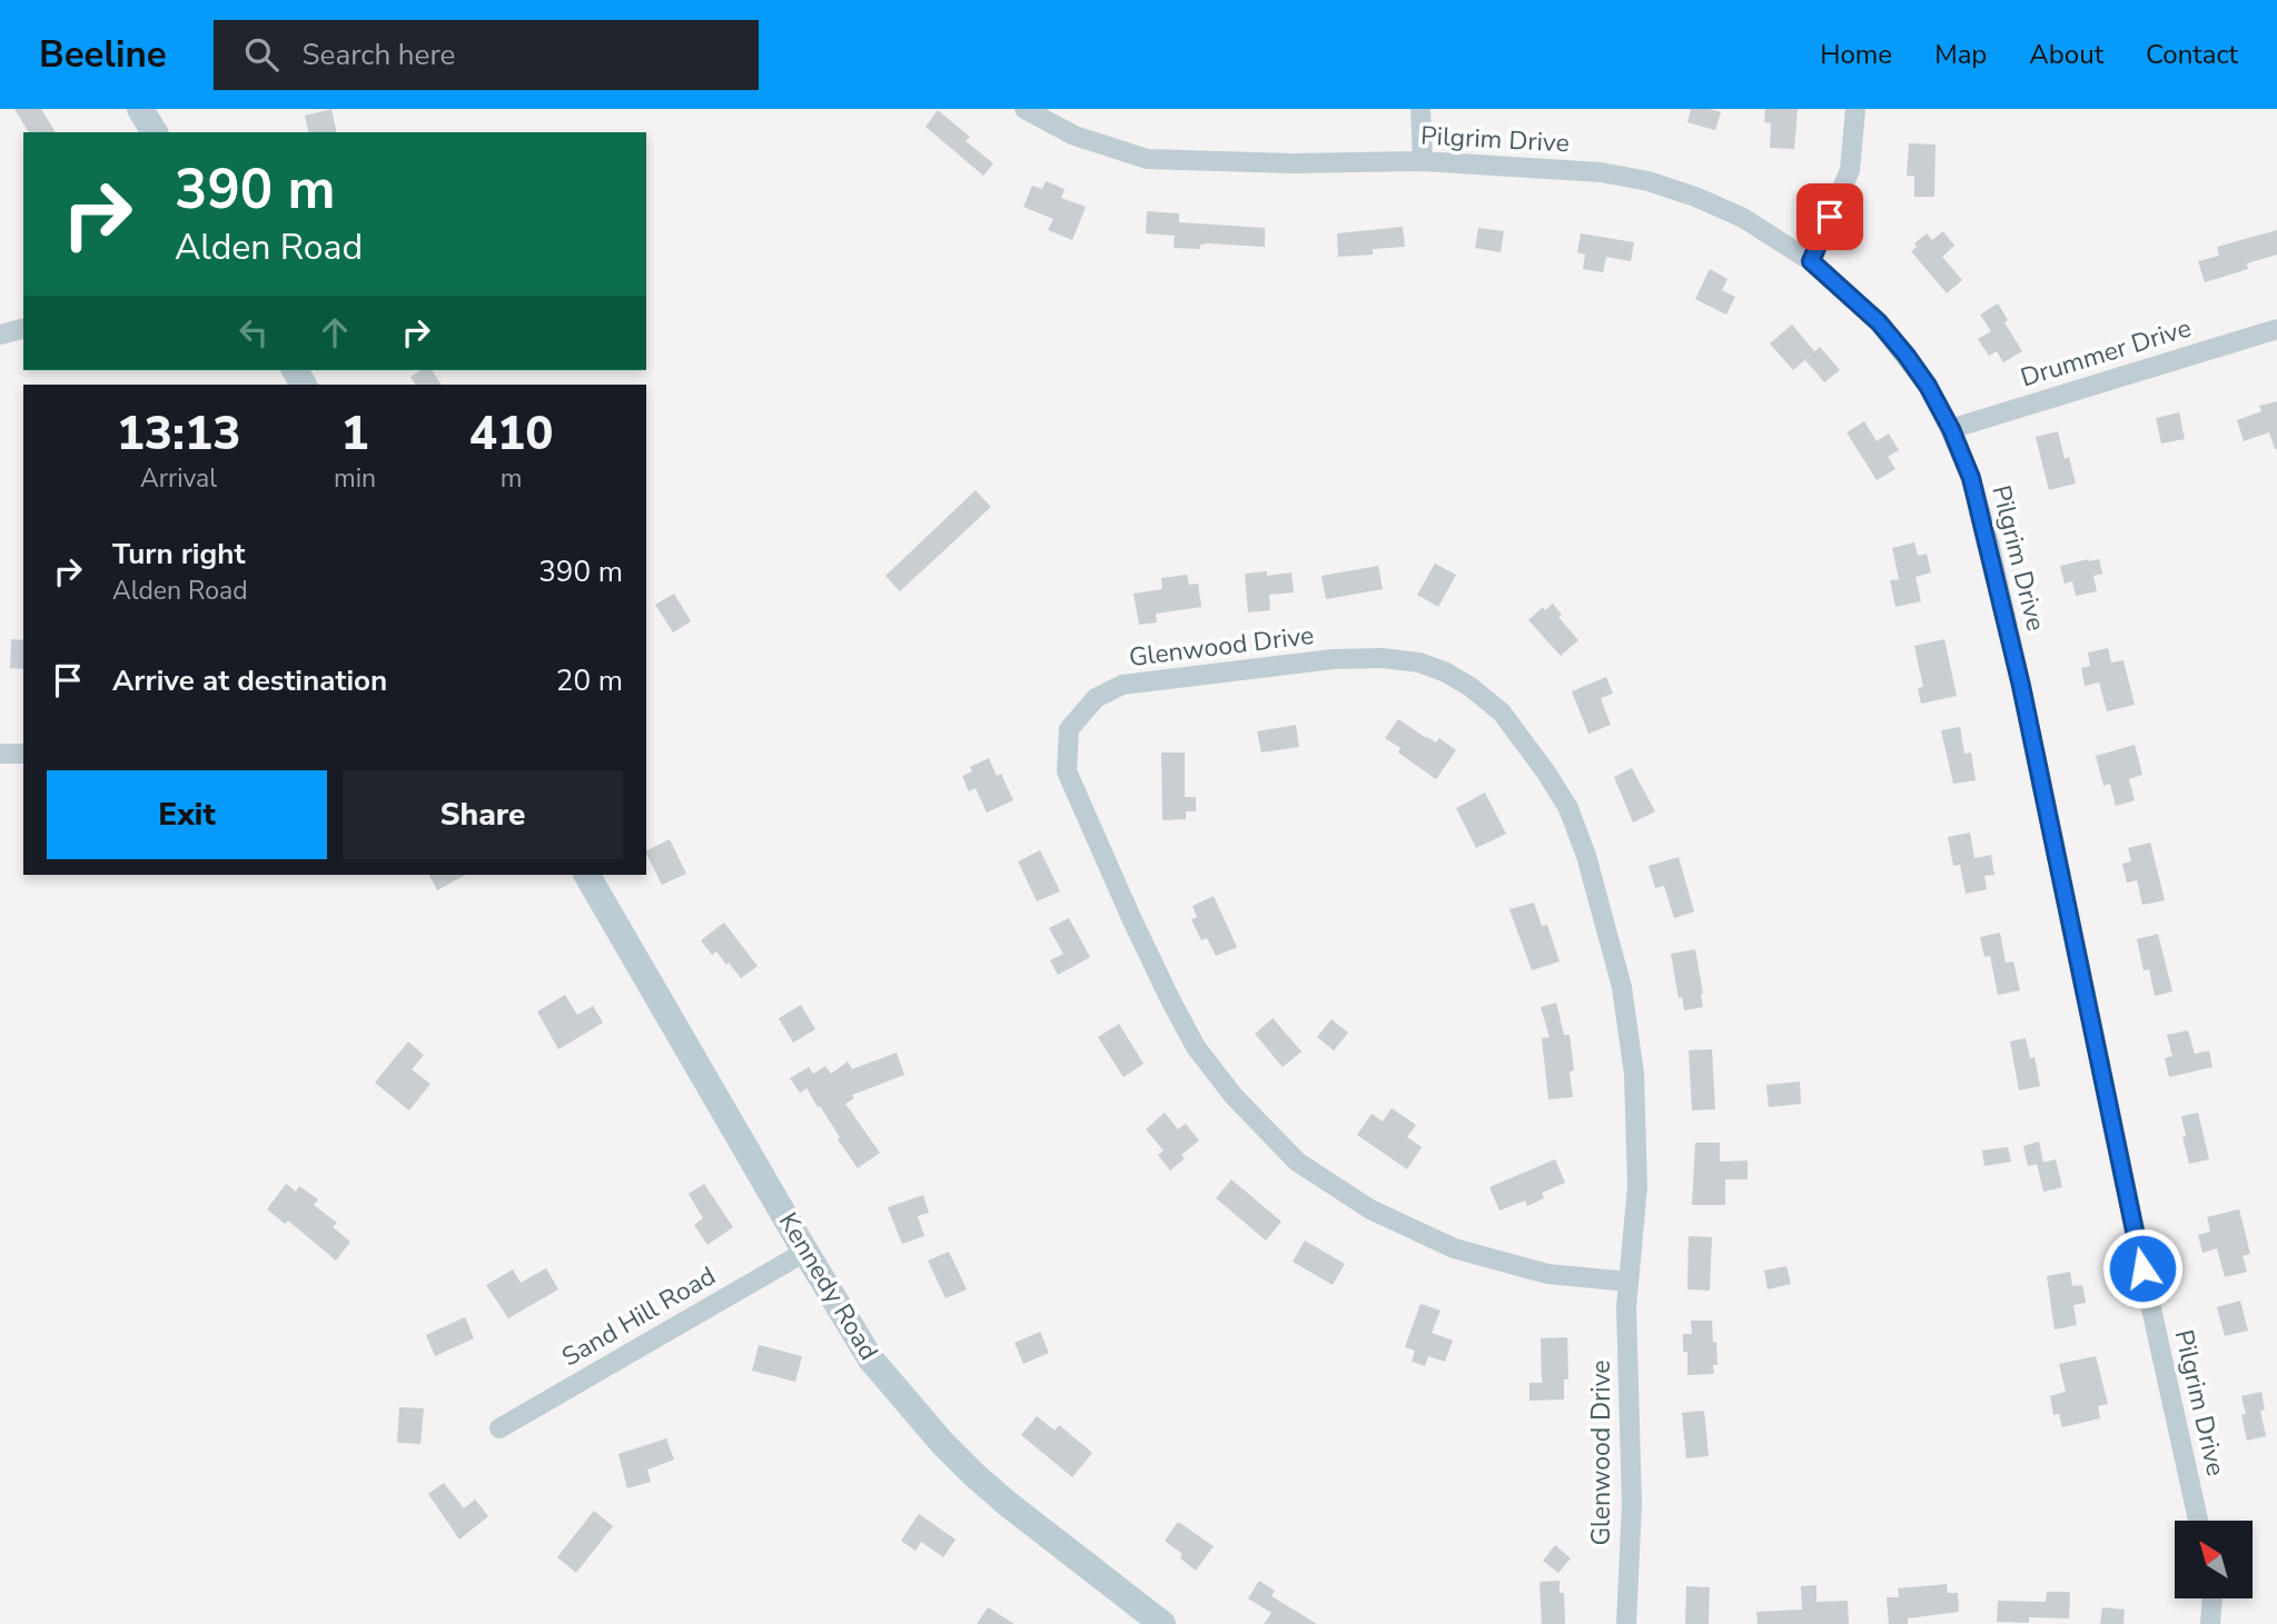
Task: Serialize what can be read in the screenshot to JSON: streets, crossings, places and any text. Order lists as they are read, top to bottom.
{
  "streets": {
    "street": [
      "Pilgrim Drive",
      "Drummer Drive",
      "Glenwood Drive",
      "Kennedy Road",
      "Sand Hill Road"
    ]
  },
  "crossings": [
    ["Pilgrim Drive", "Drummer Drive"],
    ["Kennedy Road", "Sand Hill Road"]
  ],
  "north": "top left",
  "page": {
    "header": "Beeline",
    "search": "Search here",
    "nav": [
      "Home",
      "Map",
      "About",
      "Contact"
    ],
    "turn": ["390 m", "Alden Road"],
    "eta": [
      "13:13",
      "Arrival",
      "1",
      "min",
      "410",
      "m"
    ],
    "list": [
      {
        "name": "Turn right",
        "note": "Alden Road",
        "value": "390 m"
      },
      {
        "name": "Arrive at destination",
        "value": "20 m"
      }
    ],
    "buttons": ["Exit", "Share"]
  }
}
